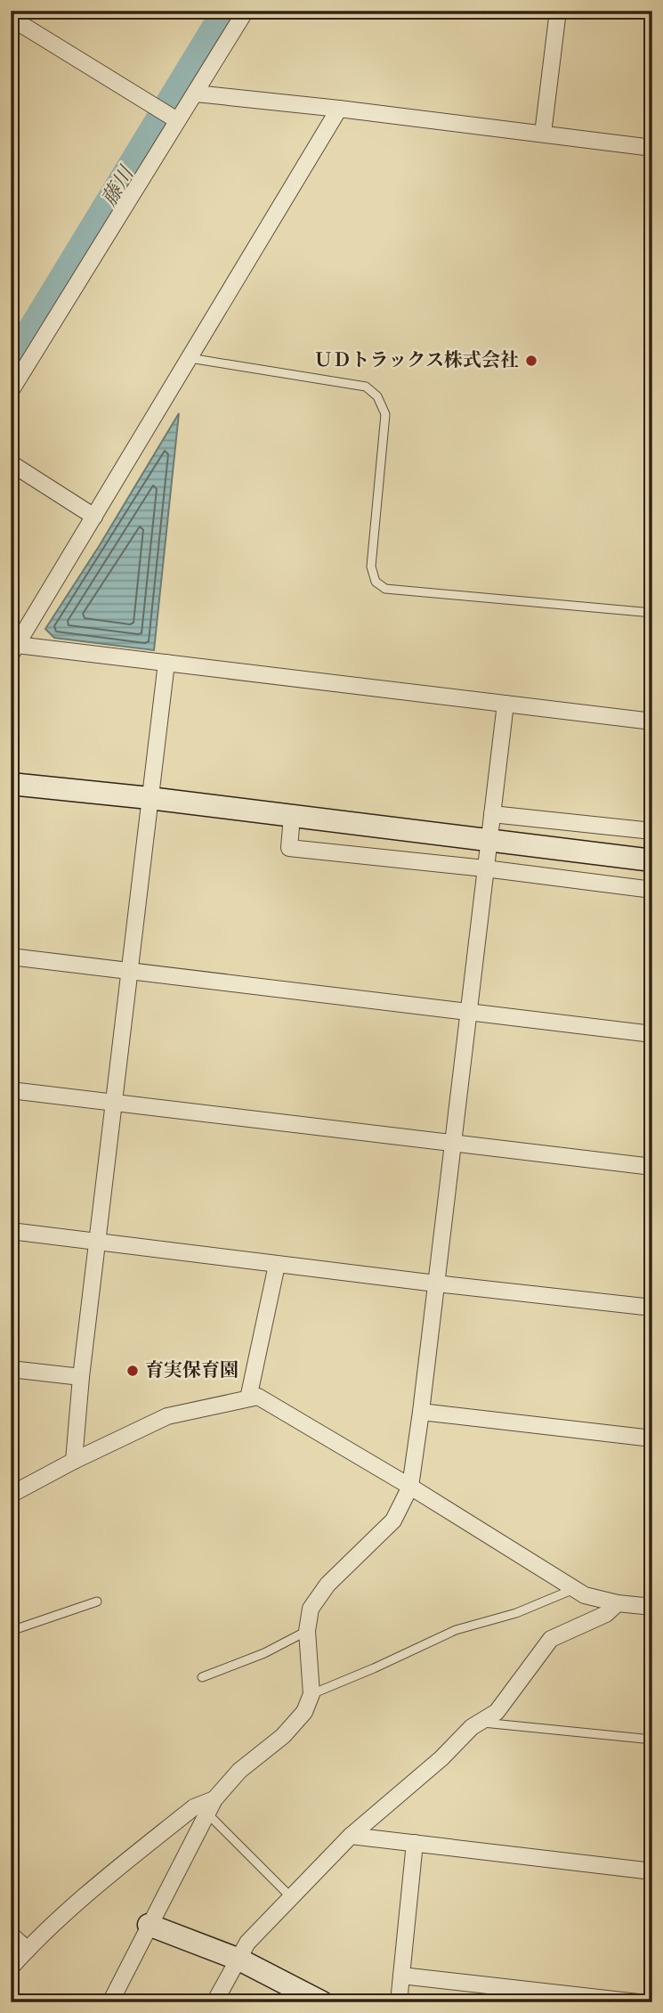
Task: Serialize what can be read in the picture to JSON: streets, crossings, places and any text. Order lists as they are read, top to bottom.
{
  "water": ["藤川"],
  "places": ["ＵＤトラックス株式会社", "育実保育園"]
}
